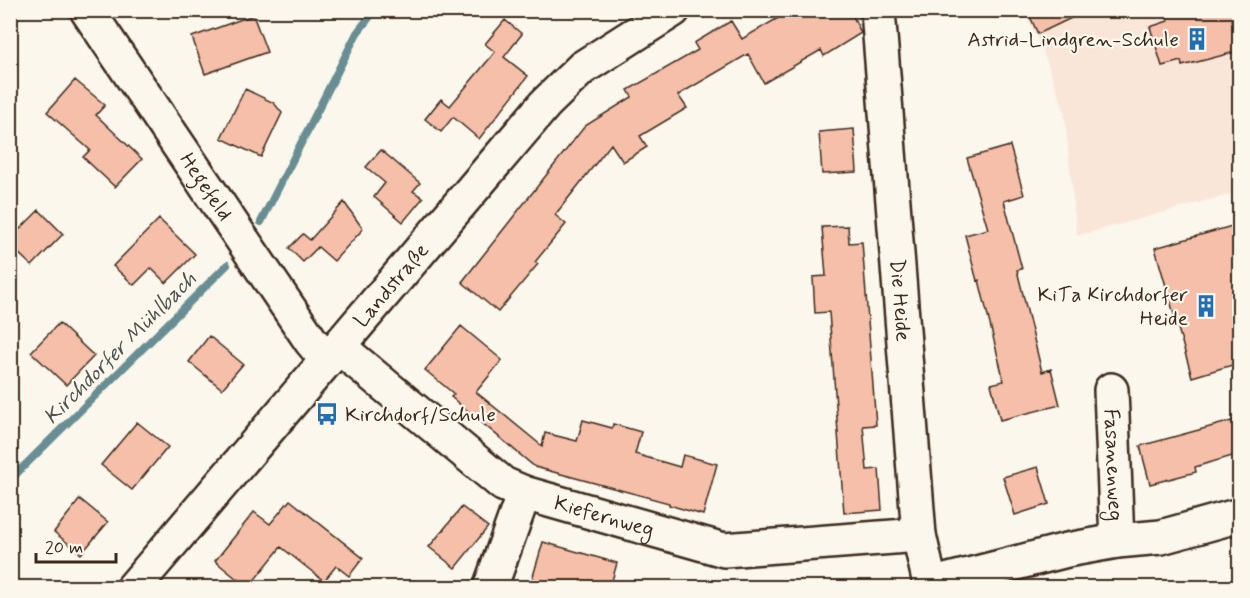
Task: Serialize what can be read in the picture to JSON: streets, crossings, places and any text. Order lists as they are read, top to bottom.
{
  "streets": {
    "street": [
      "Hegefeld",
      "Landstraße",
      "Die Heide",
      "Fasanenweg",
      "Kiefernweg"
    ]
  },
  "crossings": [
    ["Hegefeld", "Landstraße"],
    ["Hegefeld", "Kiefernweg"],
    ["Landstraße", "Kiefernweg"],
    ["Die Heide", "Fasanenweg"],
    ["Die Heide", "Kiefernweg"]
  ],
  "water": ["Kirchdorfer Mühlbach"],
  "places": {
    "building": ["Astrid-Lindgren-Schule", "KiTa Kirchdorfer Heide"],
    "bus stop": ["Kirchdorf/Schule"]
  },
  "scale_bar": "20 m"
}
